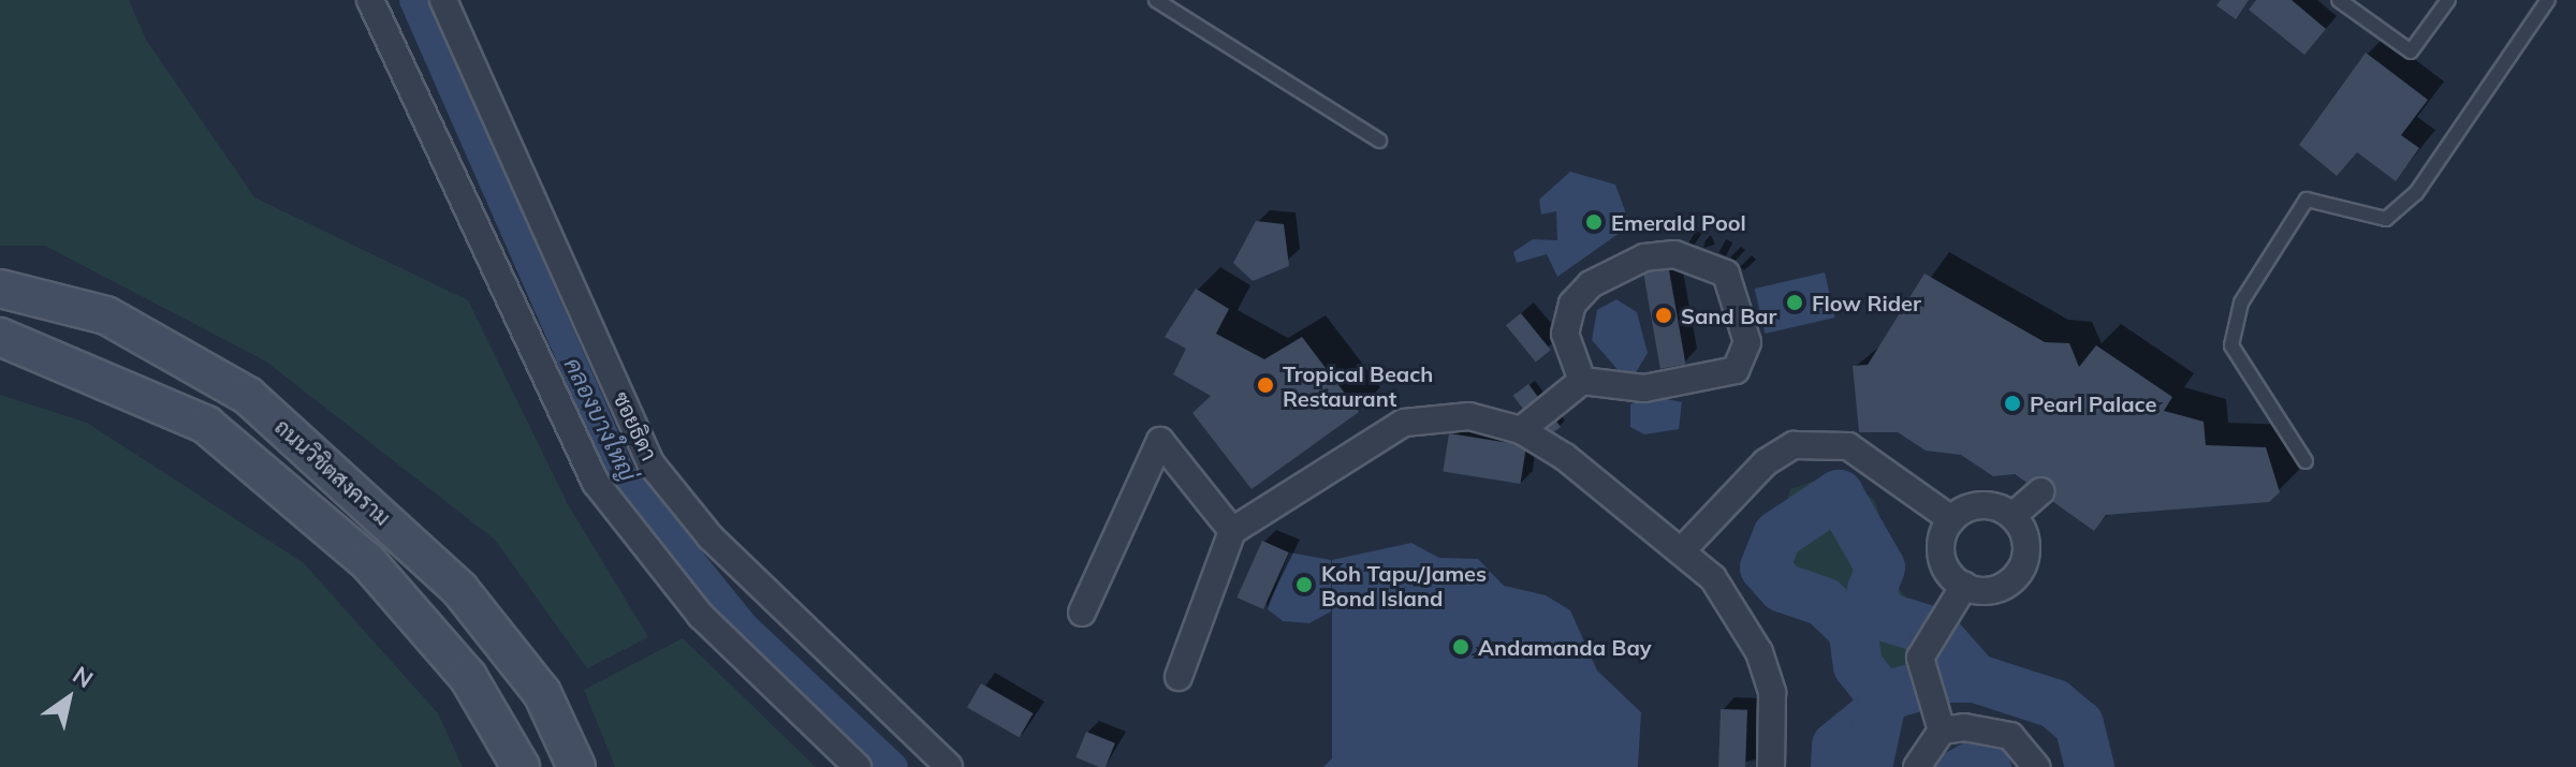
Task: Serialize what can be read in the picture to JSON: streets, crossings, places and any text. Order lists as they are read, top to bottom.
{
  "streets": {
    "main road": ["ถนนวิชิตสงคราม"],
    "street": ["ซอยธิดา"]
  },
  "water": ["คลองบางใหญ่"],
  "places": [
    "Emerald Pool",
    "Flow Rider",
    "Sand Bar",
    "Tropical Beach Restaurant",
    "Pearl Palace",
    "Koh Tapu/James Bond Island",
    "Andamanda Bay"
  ],
  "north": "top right"
}
